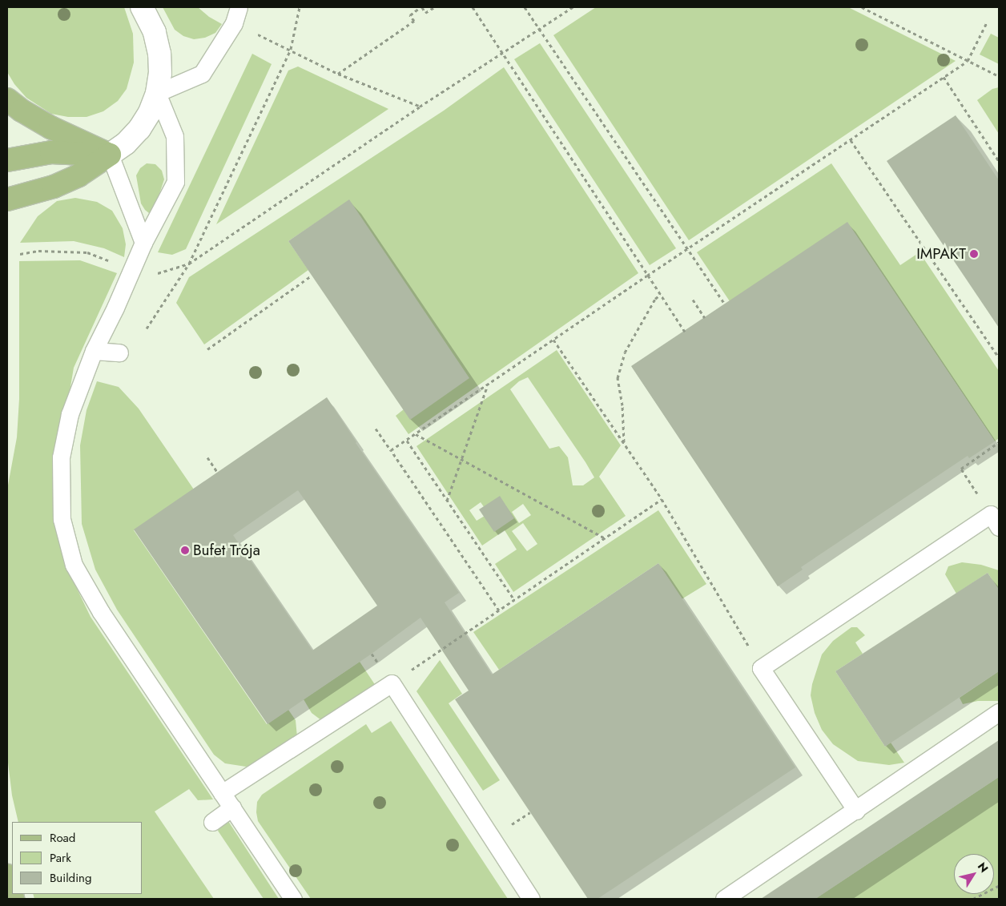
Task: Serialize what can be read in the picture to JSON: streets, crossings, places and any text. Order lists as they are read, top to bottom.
{
  "places": ["IMPAKT", "Bufet Trója"],
  "legend": ["Road", "Park", "Building"],
  "north": "top right"
}
